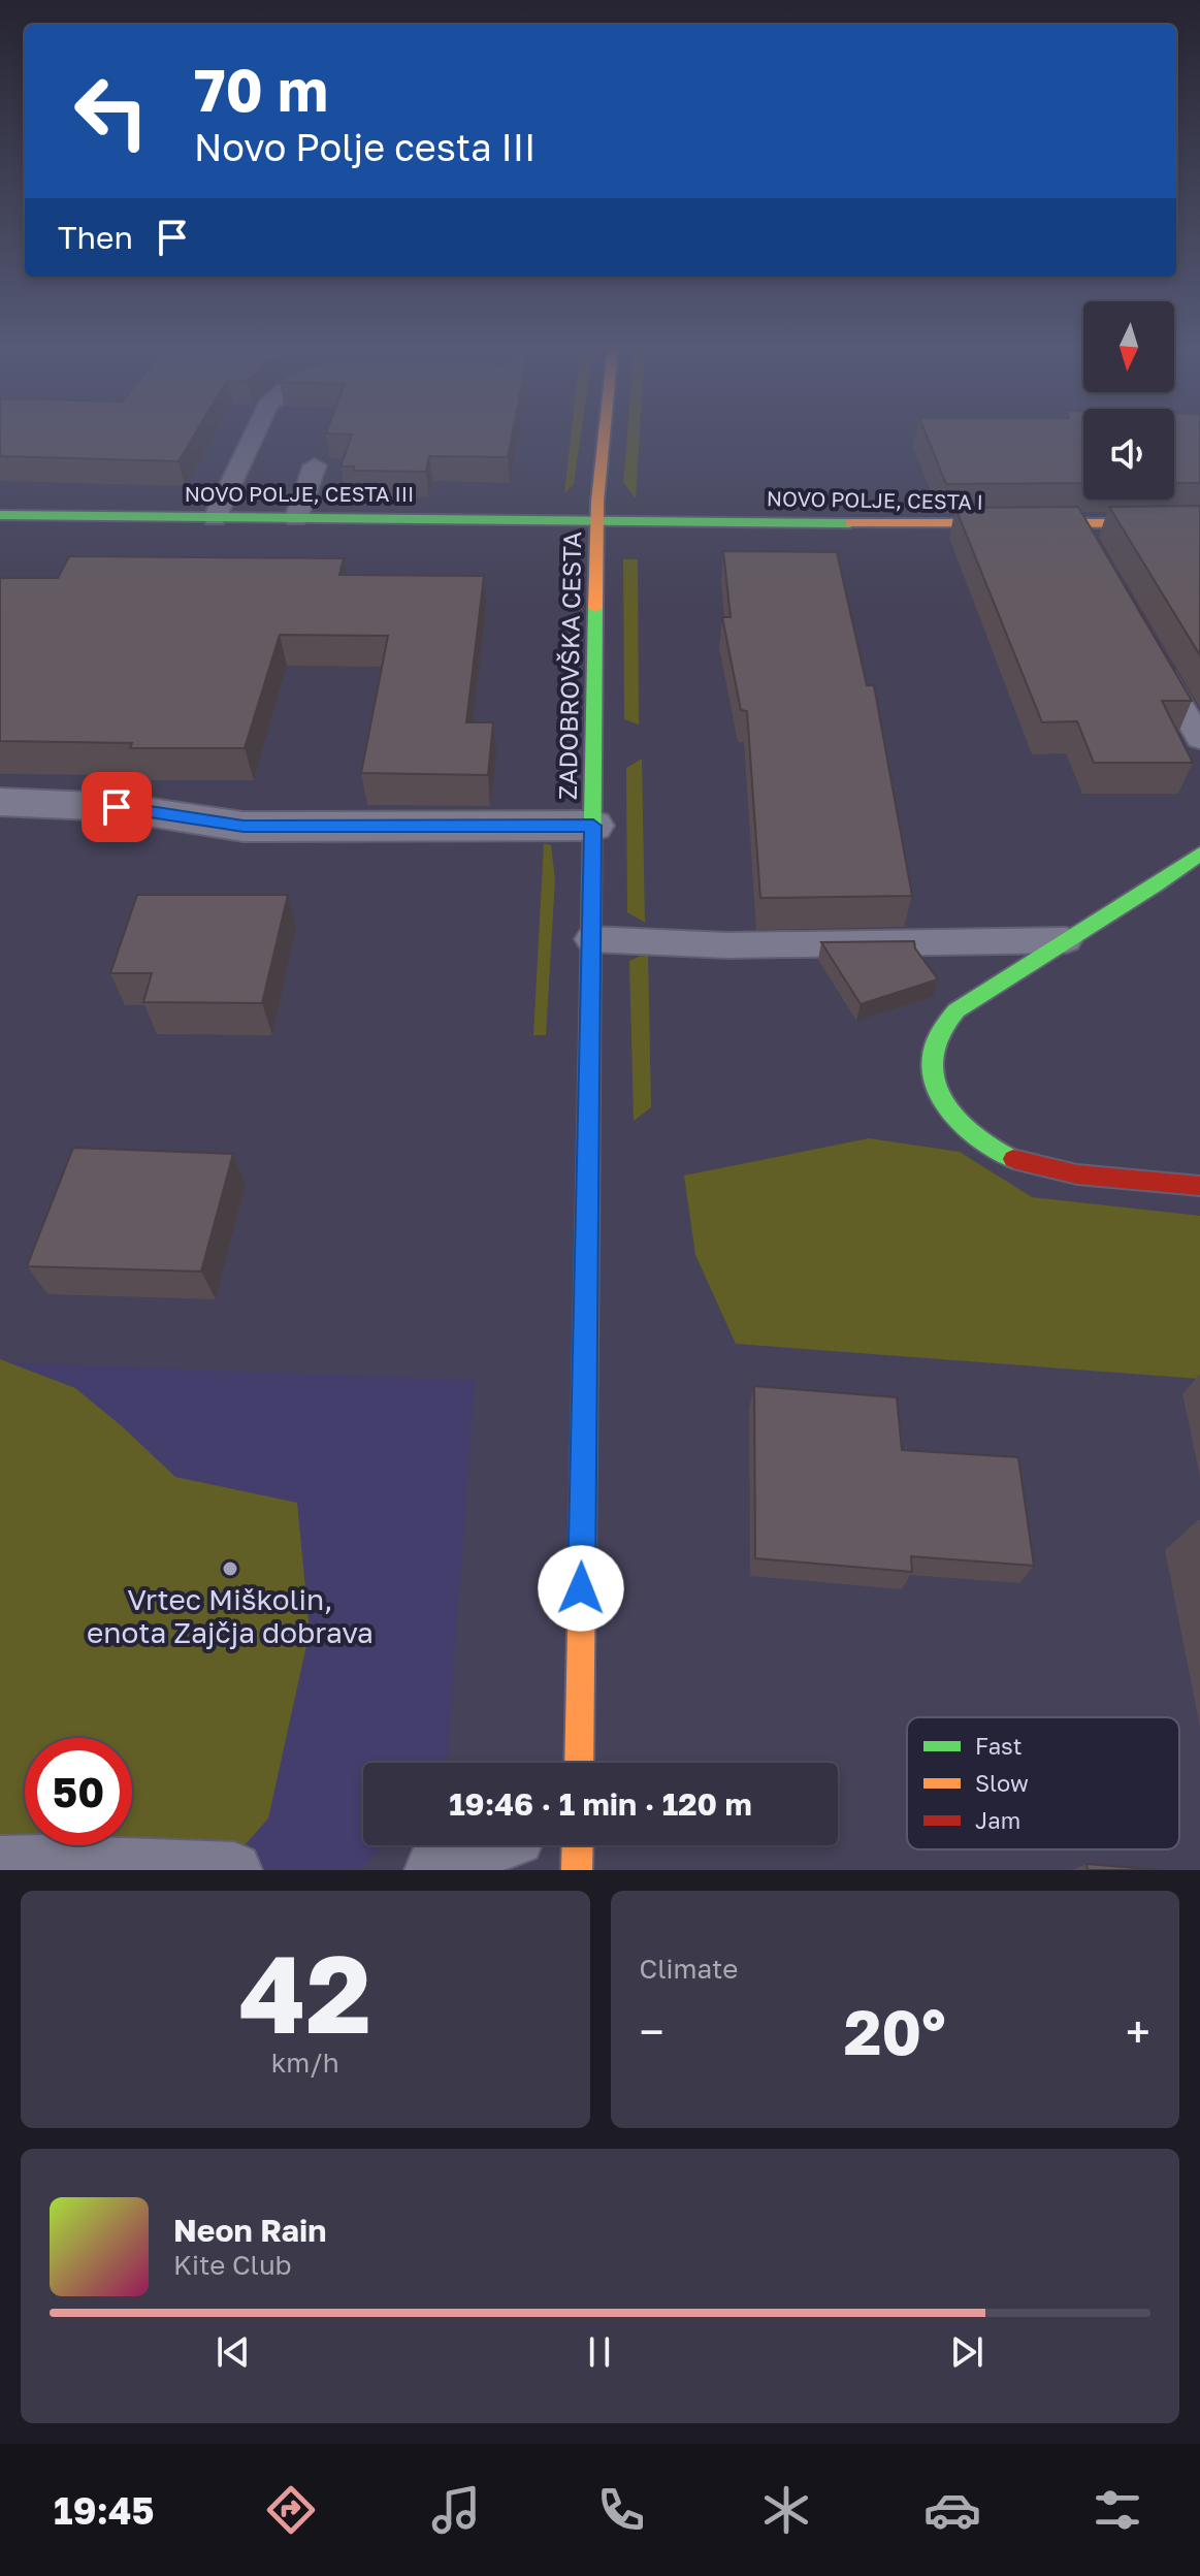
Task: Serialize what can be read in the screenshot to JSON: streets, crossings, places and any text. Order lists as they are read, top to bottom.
{
  "streets": {
    "street": ["NOVO POLJE, CESTA III", "NOVO POLJE, CESTA I", "ZADOBROVŠKA CESTA"]
  },
  "crossings": [
    ["NOVO POLJE, CESTA III", "NOVO POLJE, CESTA I"],
    ["NOVO POLJE, CESTA III", "ZADOBROVŠKA CESTA"],
    ["NOVO POLJE, CESTA I", "ZADOBROVŠKA CESTA"]
  ],
  "places": ["Vrtec Miškolin, enota Zajčja dobrava"],
  "legend": ["Fast", "Slow", "Jam"],
  "north": "bottom",
  "page": {
    "turn": ["70 m", "Novo Polje cesta III"],
    "then": "Then",
    "limit": "50",
    "trip": "19:46 · 1 min · 120 m",
    "tile": [
      ["42", "km/h"],
      "Climate"
    ],
    "heat": ["−", "20°", "+"],
    "song": ["Neon Rain", "Kite Club"],
    "tabs": "19:45"
  }
}
